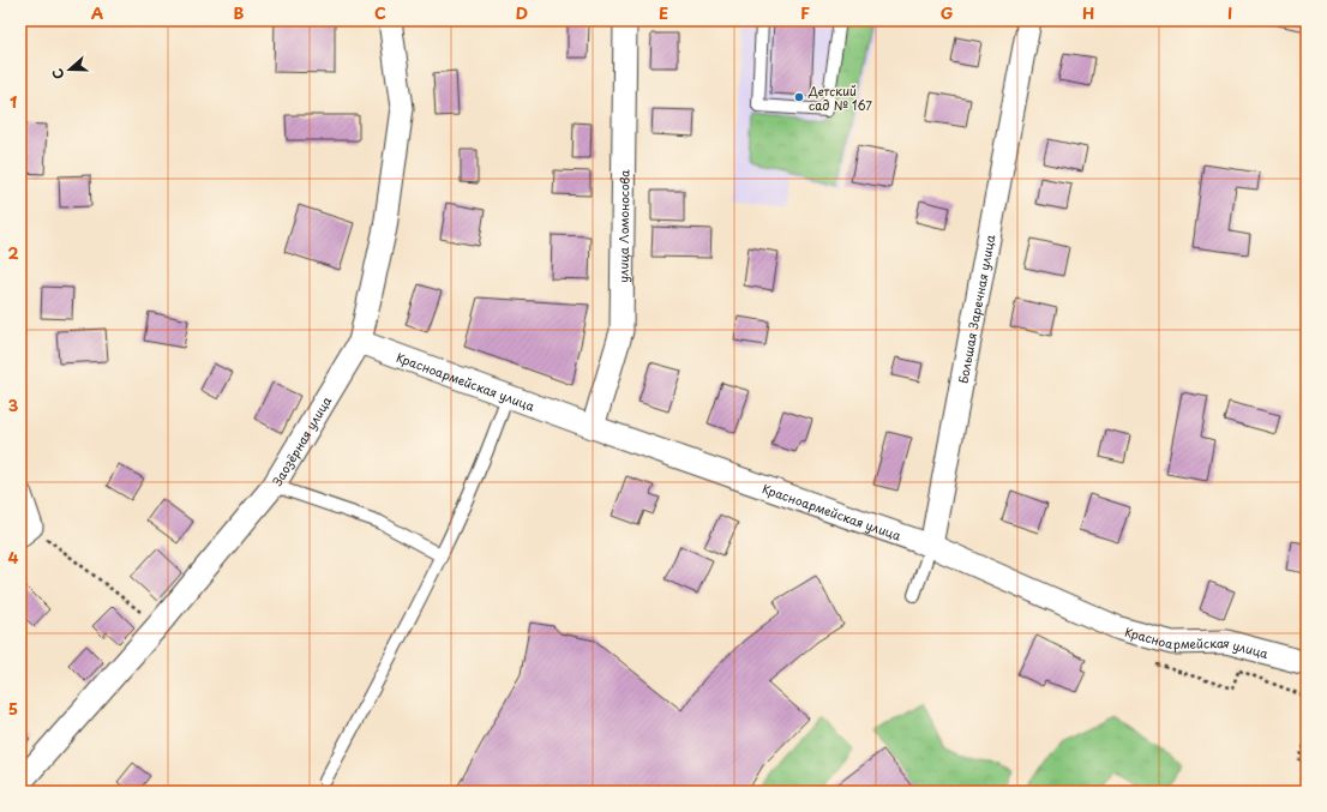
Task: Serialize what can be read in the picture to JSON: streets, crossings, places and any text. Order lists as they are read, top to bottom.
{
  "streets": {
    "street": [
      "улица Ломоносова",
      "Большая Заречная улица",
      "Красноармейская улица",
      "Заозёрная улица"
    ]
  },
  "crossings": [
    ["улица Ломоносова", "Красноармейская улица"],
    ["Большая Заречная улица", "Красноармейская улица"],
    ["Красноармейская улица", "Заозёрная улица"]
  ],
  "places": ["Детский сад № 167"],
  "north": "left",
  "grid": {
    "columns": [
      "A",
      "B",
      "C",
      "D",
      "E",
      "F",
      "G",
      "H",
      "I"
    ],
    "rows": [
      "1",
      "2",
      "3",
      "4",
      "5"
    ]
  }
}
